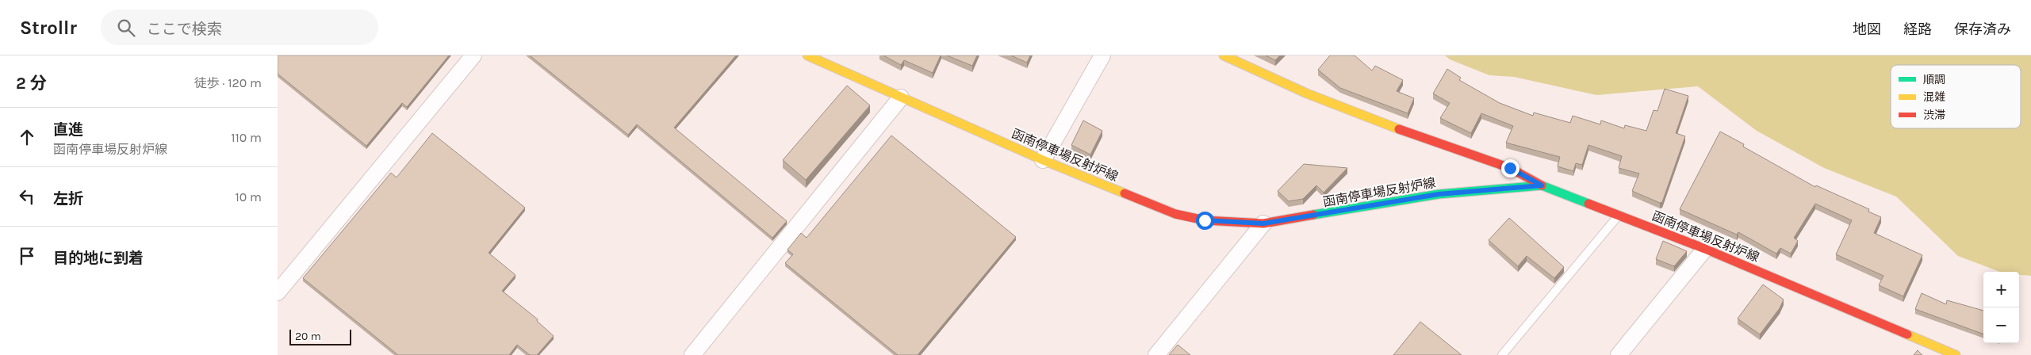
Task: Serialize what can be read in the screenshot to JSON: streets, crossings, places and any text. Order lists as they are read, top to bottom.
{
  "streets": {
    "main road": ["函南停車場反射炉線"]
  },
  "legend": ["順調", "混雑", "渋滞"],
  "scale_bar": "20 m",
  "page": {
    "header": "Strollr",
    "search": "ここで検索",
    "nav": ["地図", "経路", "保存済み"],
    "heading": ["2 分", "徒歩 · 120 m"],
    "list": [
      ["直進", "函南停車場反射炉線", "110 m"],
      ["左折", "10 m"],
      "目的地に到着"
    ],
    "map_buttons": ["+", "−"],
    "scale": "20 m"
  }
}
